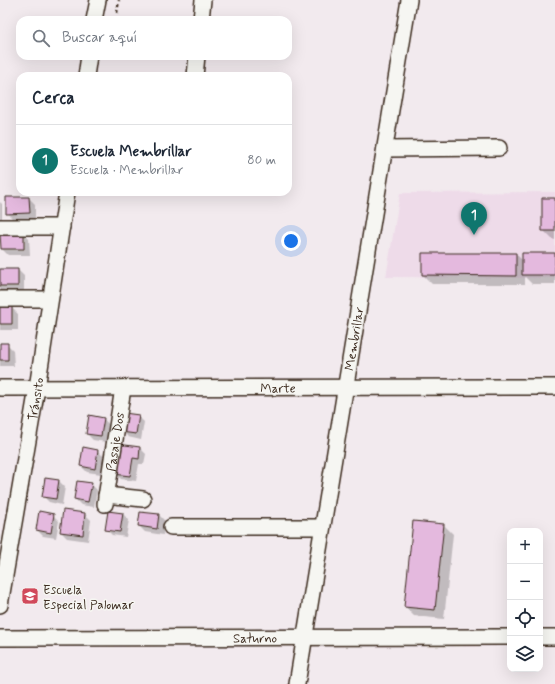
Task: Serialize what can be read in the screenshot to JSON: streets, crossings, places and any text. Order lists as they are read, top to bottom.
{
  "streets": {
    "street": [
      "Membrillar",
      "Marte",
      "Tránsito",
      "Pasaje Dos",
      "Saturno"
    ]
  },
  "crossings": [
    ["Membrillar", "Marte"],
    ["Membrillar", "Saturno"],
    ["Marte", "Tránsito"],
    ["Marte", "Pasaje Dos"]
  ],
  "places": {
    "school or university": ["Escuela Especial Palomar"]
  },
  "page": {
    "search": "Buscar aquí",
    "heading": "Cerca",
    "list": [
      {
        "mark": "1",
        "name": "Escuela Membrillar",
        "note": "Escuela · Membrillar",
        "value": "80 m"
      }
    ],
    "pins": "1",
    "map_buttons": ["+", "−"]
  }
}
